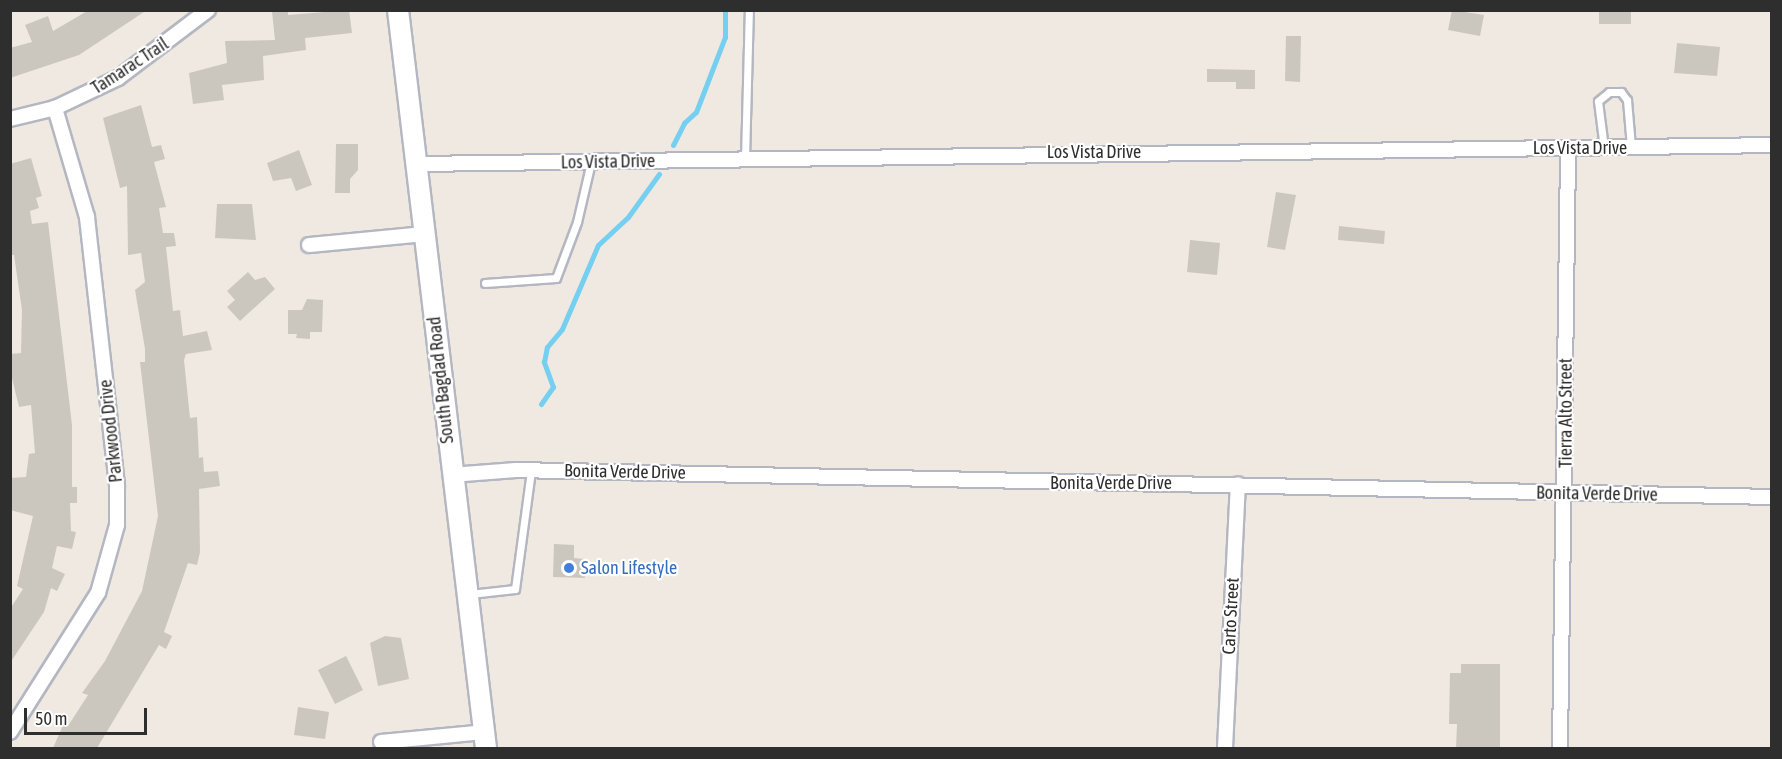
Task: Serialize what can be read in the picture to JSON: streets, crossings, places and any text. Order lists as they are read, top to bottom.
{
  "streets": {
    "main road": ["South Bagdad Road"],
    "street": [
      "Tamarac Trail",
      "Los Vista Drive",
      "Tierra Alto Street",
      "Parkwood Drive",
      "Bonita Verde Drive",
      "Carto Street"
    ]
  },
  "crossings": [
    ["Tamarac Trail", "Parkwood Drive"],
    ["Los Vista Drive", "South Bagdad Road"],
    ["Los Vista Drive", "Tierra Alto Street"],
    ["South Bagdad Road", "Bonita Verde Drive"],
    ["Tierra Alto Street", "Bonita Verde Drive"],
    ["Bonita Verde Drive", "Carto Street"]
  ],
  "places": ["Salon Lifestyle"],
  "scale_bar": "50 m"
}
